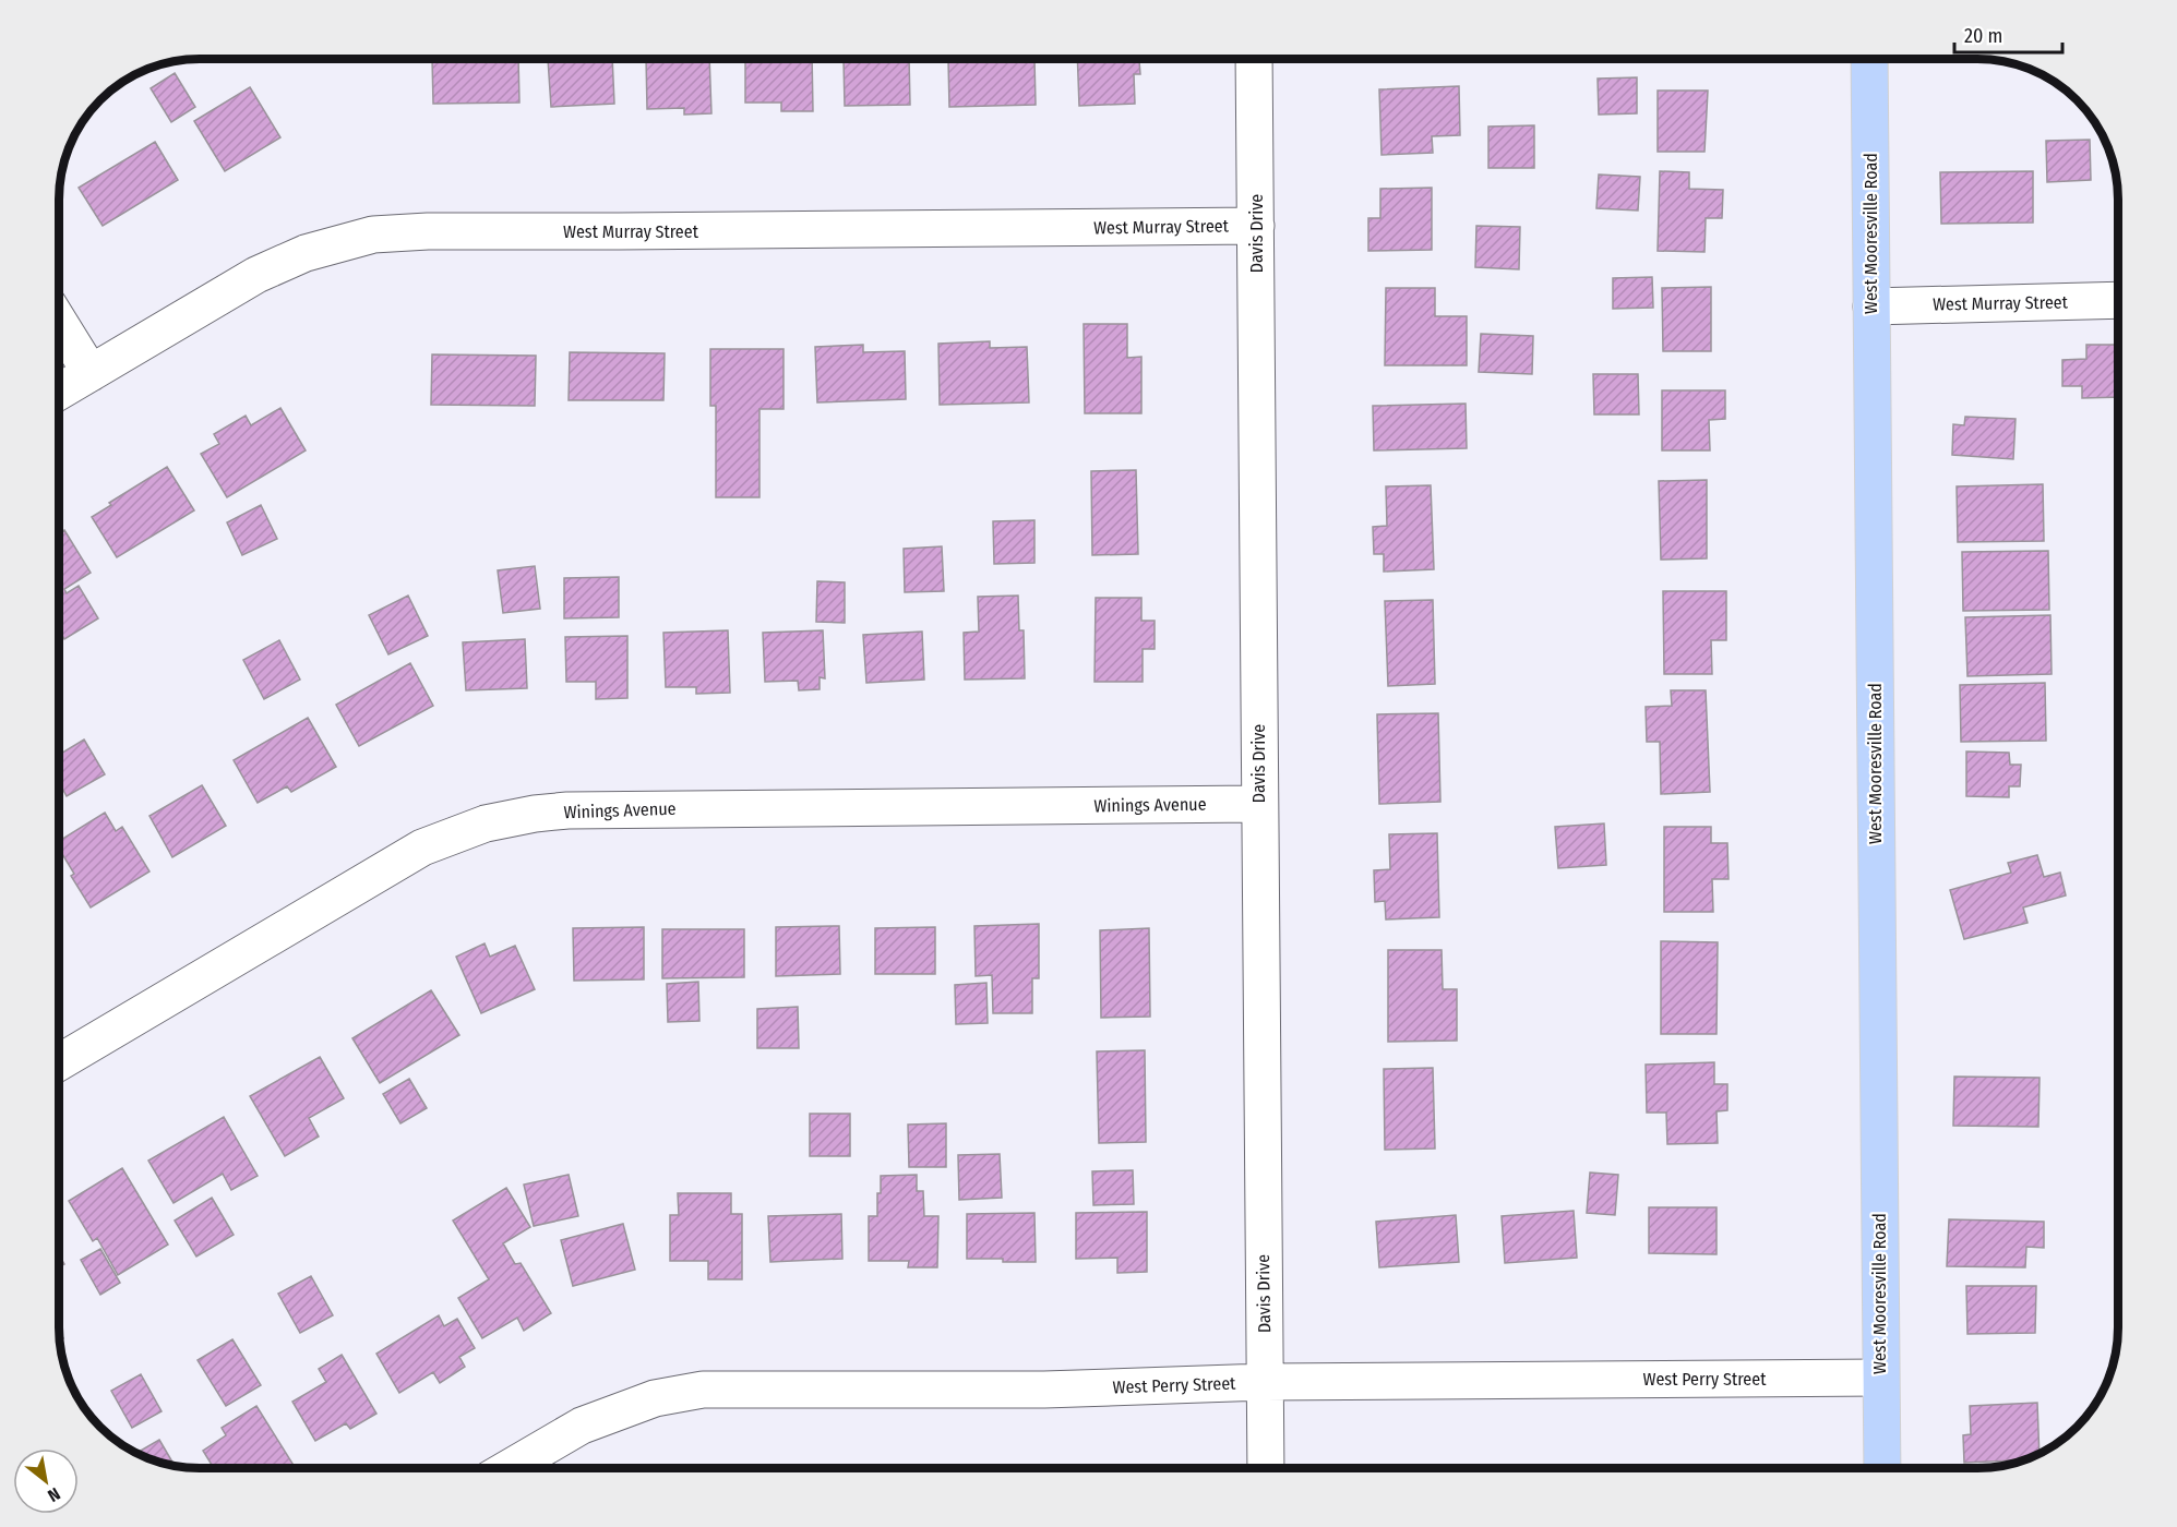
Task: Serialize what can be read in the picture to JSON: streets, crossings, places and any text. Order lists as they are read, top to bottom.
{
  "streets": {
    "main road": ["West Mooresville Road"],
    "street": [
      "West Murray Street",
      "Davis Drive",
      "Winings Avenue",
      "West Perry Street"
    ]
  },
  "crossings": [
    ["West Murray Street", "Davis Drive"],
    ["West Murray Street", "West Mooresville Road"],
    ["Davis Drive", "Winings Avenue"],
    ["Davis Drive", "West Perry Street"],
    ["West Mooresville Road", "West Perry Street"]
  ],
  "scale_bar": "20 m",
  "north": "bottom right"
}
